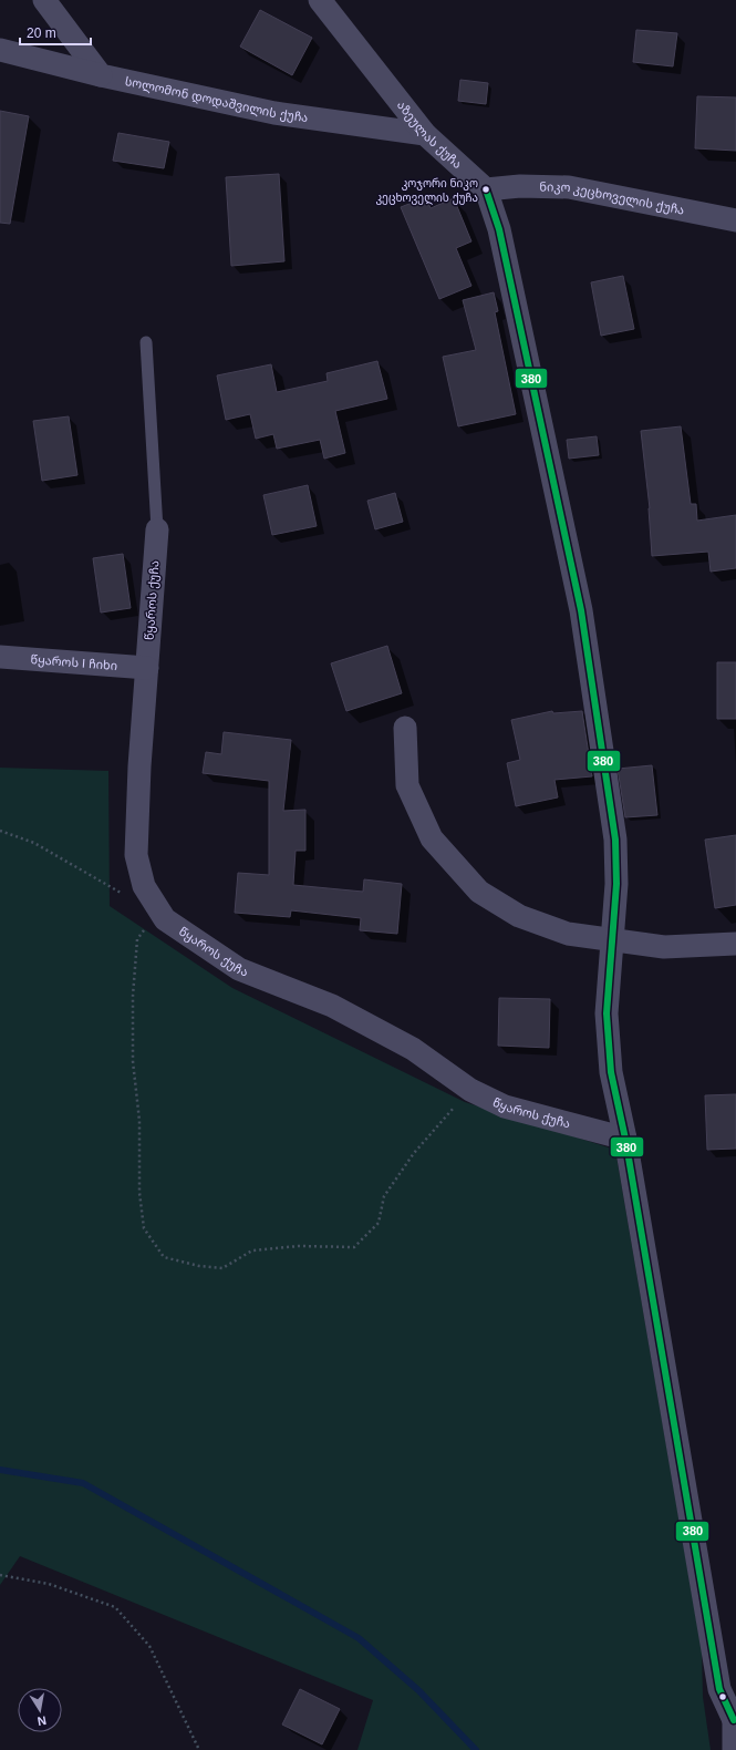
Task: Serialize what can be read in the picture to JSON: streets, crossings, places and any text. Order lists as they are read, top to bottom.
{
  "streets": {
    "street": [
      "სოლომონ დოდაშვილის ქუჩა",
      "აზეულას ქუჩა",
      "ნიკო კეცხოველის ქუჩა",
      "წყაროს ქუჩა",
      "წყაროს I ჩიხი"
    ]
  },
  "crossings": [
    ["სოლომონ დოდაშვილის ქუჩა", "აზეულას ქუჩა"],
    ["აზეულას ქუჩა", "ნიკო კეცხოველის ქუჩა"],
    ["აზეულას ქუჩა", "წყაროს ქუჩა"],
    ["წყაროს ქუჩა", "წყაროს I ჩიხი"]
  ],
  "places": ["კოჯორი ნიკო კეცხოველის ქუჩა"],
  "lines": ["transit line 380"],
  "scale_bar": "20 m",
  "north": "bottom"
}
